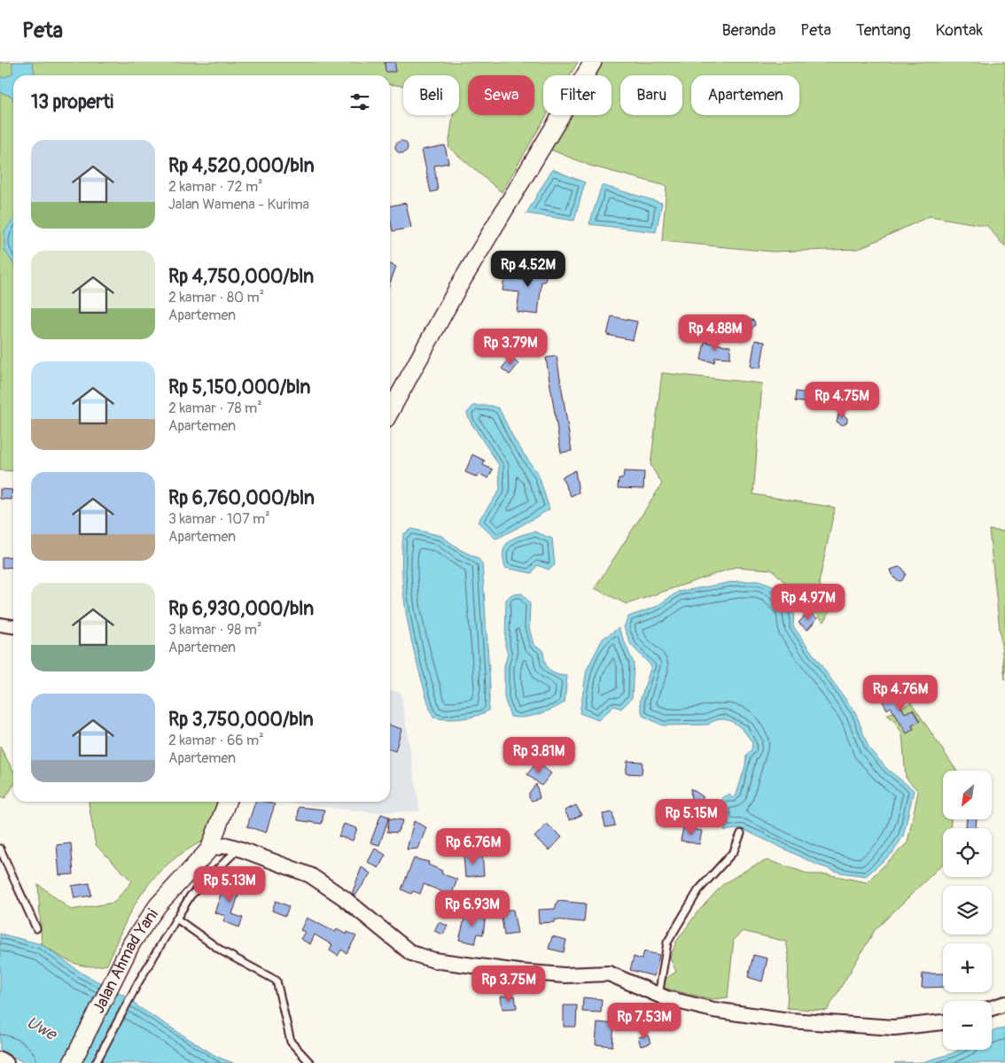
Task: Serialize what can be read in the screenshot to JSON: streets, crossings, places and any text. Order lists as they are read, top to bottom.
{
  "streets": {
    "main road": ["Jalan Ahmad Yani"]
  },
  "water": ["Uwe"],
  "north": "bottom left",
  "page": {
    "header": "Peta",
    "nav": [
      "Beranda",
      "Peta",
      "Tentang",
      "Kontak"
    ],
    "chip": [
      "Beli",
      "Sewa",
      "Filter",
      "Baru",
      "Apartemen"
    ],
    "heading": "13 properti",
    "list": [
      {
        "name": "Rp 4,520,000/bln",
        "note": "2 kamar · 72 m² · Jalan Wamena - Kurima"
      },
      {
        "name": "Rp 4,750,000/bln",
        "note": "2 kamar · 80 m² · Apartemen"
      },
      {
        "name": "Rp 5,150,000/bln",
        "note": "2 kamar · 78 m² · Apartemen"
      },
      {
        "name": "Rp 6,760,000/bln",
        "note": "3 kamar · 107 m² · Apartemen"
      },
      {
        "name": "Rp 6,930,000/bln",
        "note": "3 kamar · 98 m² · Apartemen"
      },
      {
        "name": "Rp 3,750,000/bln",
        "note": "2 kamar · 66 m² · Apartemen"
      }
    ],
    "price": [
      "Rp 4.52M",
      "Rp 4.88M",
      "Rp 3.79M",
      "Rp 4.75M",
      "Rp 4.97M",
      "Rp 4.76M",
      "Rp 3.81M",
      "Rp 5.15M",
      "Rp 6.76M",
      "Rp 5.13M",
      "Rp 6.93M",
      "Rp 3.75M",
      "Rp 7.53M"
    ],
    "map_buttons": ["+", "−"]
  }
}
